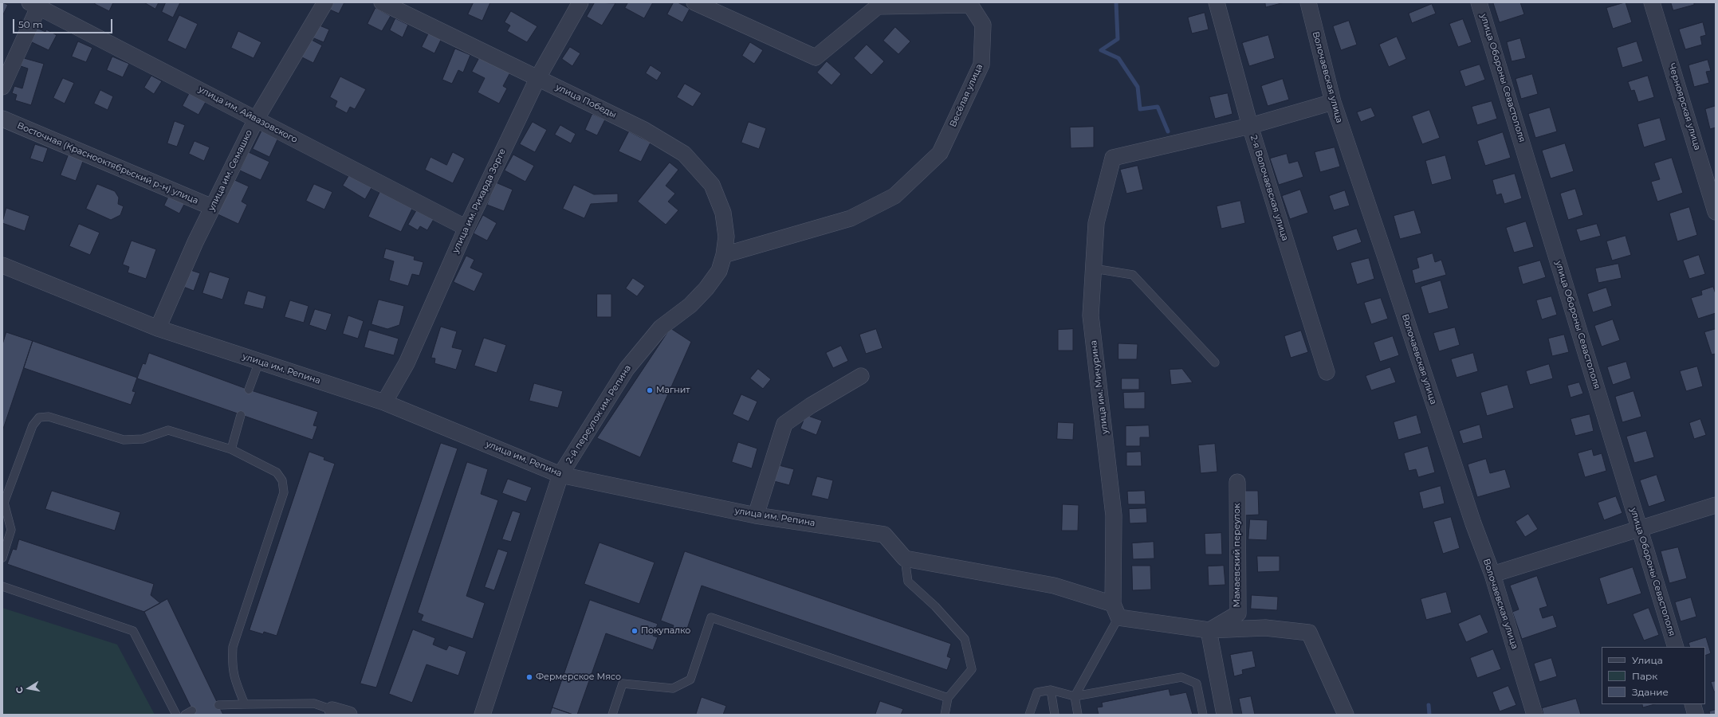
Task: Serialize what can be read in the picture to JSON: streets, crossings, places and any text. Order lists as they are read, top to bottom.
{
  "streets": {
    "street": [
      "Волочаевская улица",
      "улица Обороны Севастополя",
      "Весёлая улица",
      "улица Победы",
      "Черноярская улица",
      "улица им. Айвазовского",
      "Восточная (Краснооктябрьский р-н) улица",
      "улица им. Семашко",
      "2-я Волочаевская улица",
      "улица им. Рихарда Зорге",
      "улица им. Репина",
      "улица им. Мичурина",
      "2-й переулок им. Репина",
      "Мамаевский переулок"
    ]
  },
  "crossings": [
    ["Весёлая улица", "улица Победы"],
    ["Весёлая улица", "2-й переулок им. Репина"],
    ["улица Победы", "улица им. Рихарда Зорге"],
    ["улица Победы", "2-й переулок им. Репина"],
    ["улица им. Айвазовского", "улица им. Семашко"],
    ["улица им. Айвазовского", "улица им. Рихарда Зорге"],
    ["Восточная (Краснооктябрьский р-н) улица", "улица им. Семашко"],
    ["улица им. Семашко", "улица им. Репина"],
    ["2-я Волочаевская улица", "улица им. Мичурина"],
    ["улица им. Рихарда Зорге", "улица им. Репина"],
    ["улица им. Репина", "2-й переулок им. Репина"]
  ],
  "places": ["Магнит", "Покупалко", "Фермерское Мясо"],
  "legend": ["Улица", "Парк", "Здание"],
  "scale_bar": "50 m",
  "north": "left"
}
